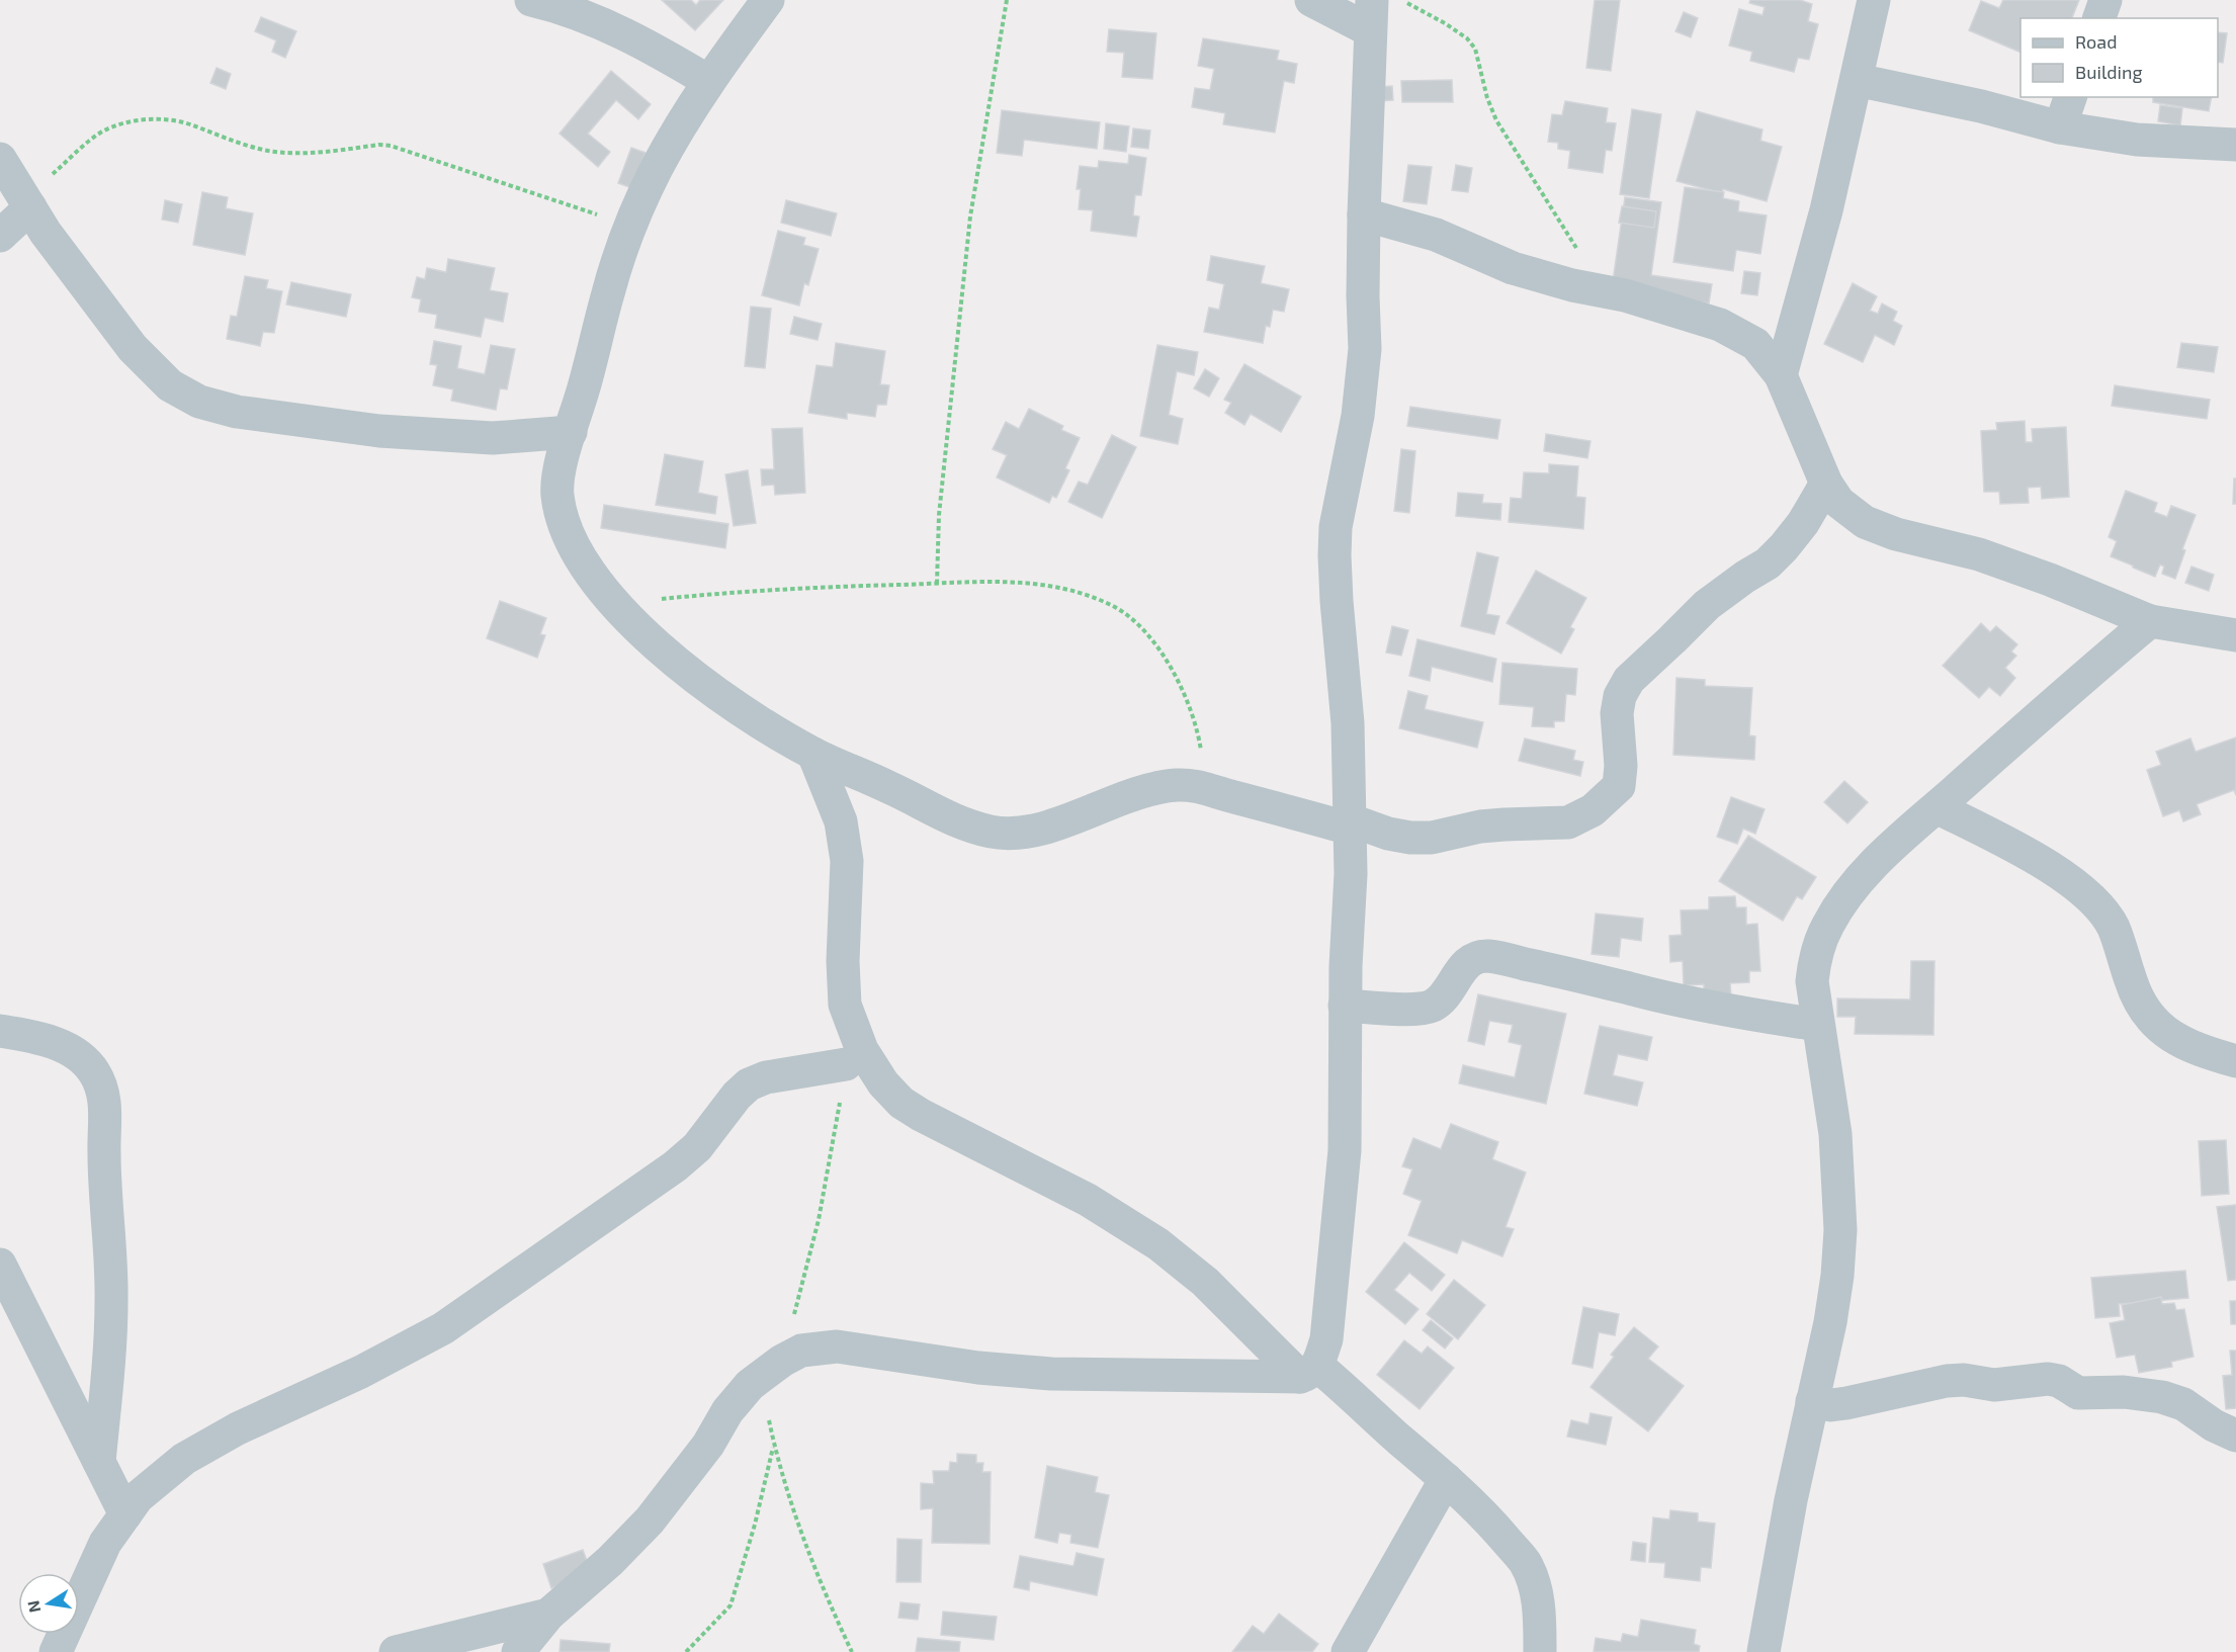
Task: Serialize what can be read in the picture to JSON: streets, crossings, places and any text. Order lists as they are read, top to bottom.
{
  "legend": ["Road", "Building"],
  "north": "left"
}
